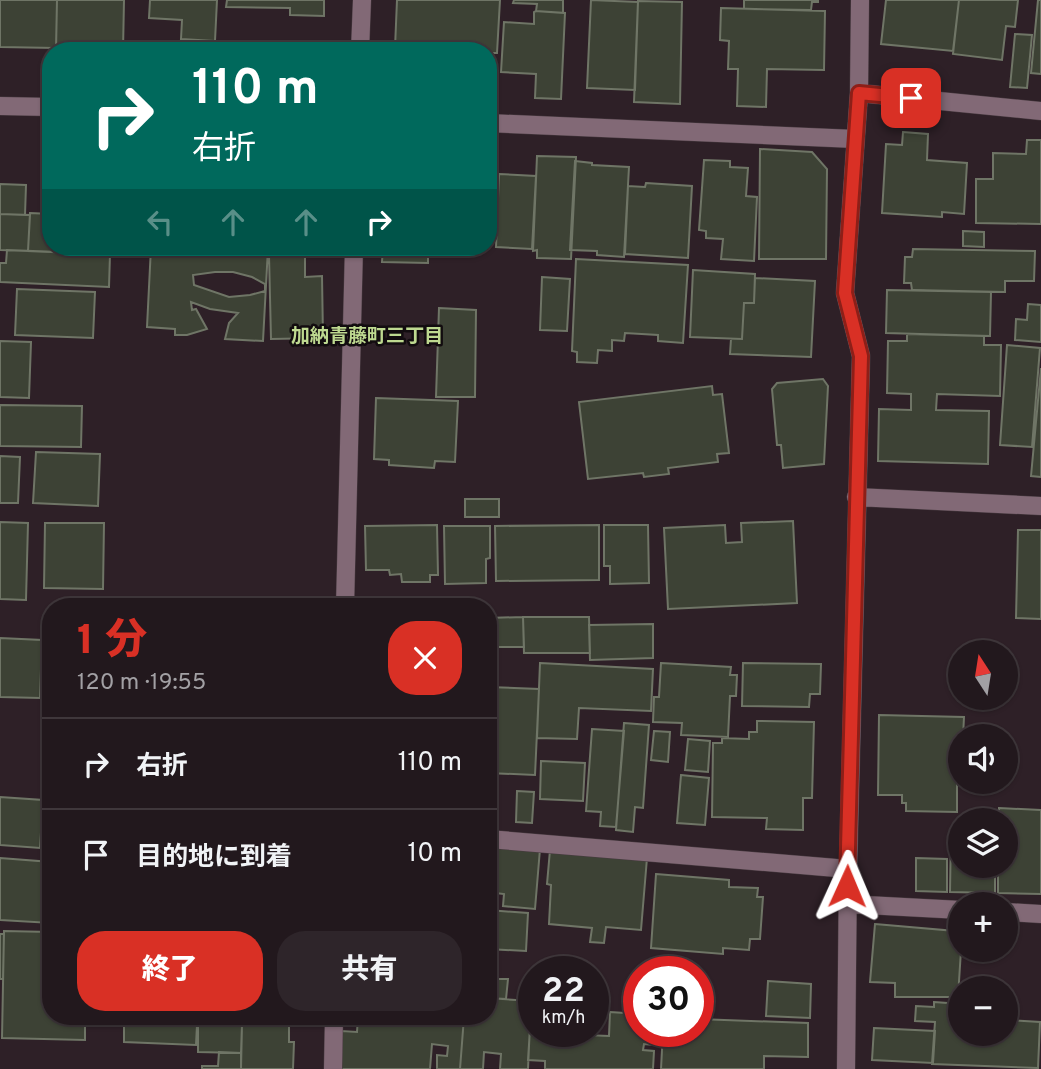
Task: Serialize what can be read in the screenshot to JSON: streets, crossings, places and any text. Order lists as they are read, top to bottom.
{
  "districts": ["加納青藤町三丁目"],
  "north": "top",
  "page": {
    "turn": ["110 m", "右折"],
    "heading": ["1 分", "120 m · 19:55"],
    "map_buttons": ["+", "−"],
    "list": [
      {
        "name": "右折",
        "value": "110 m"
      },
      {
        "name": "目的地に到着",
        "value": "10 m"
      }
    ],
    "buttons": ["終了", "共有"],
    "speed": "22 km/h",
    "limit": "30"
  }
}
